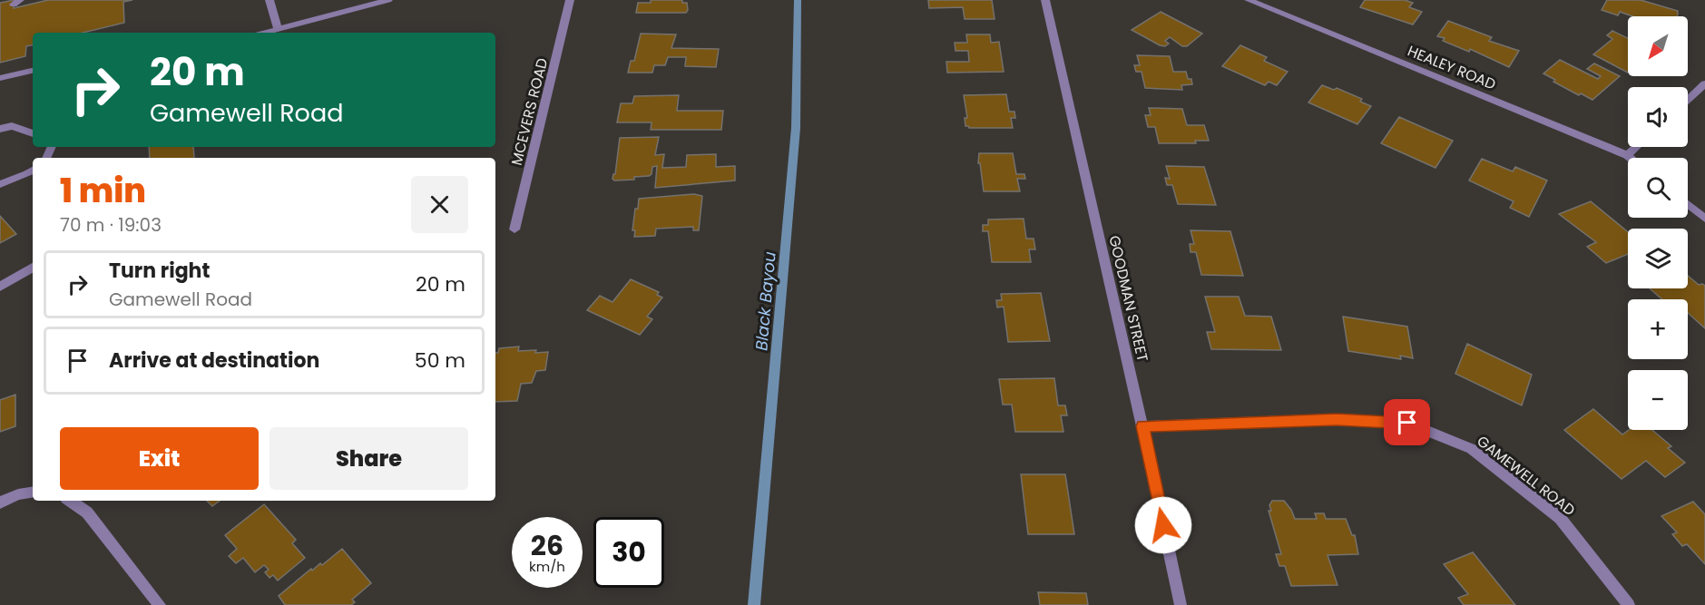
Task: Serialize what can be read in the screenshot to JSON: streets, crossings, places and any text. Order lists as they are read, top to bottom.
{
  "streets": {
    "street": [
      "HEALEY ROAD",
      "MCEVERS ROAD",
      "GOODMAN STREET",
      "GAMEWELL ROAD"
    ]
  },
  "crossings": [
    ["GOODMAN STREET", "GAMEWELL ROAD"]
  ],
  "water": ["Black Bayou"],
  "north": "bottom left",
  "page": {
    "map_buttons": ["+", "−"],
    "turn": ["20 m", "Gamewell Road"],
    "heading": ["1 min", "70 m · 19:03"],
    "list": [
      {
        "name": "Turn right",
        "note": "Gamewell Road",
        "value": "20 m"
      },
      {
        "name": "Arrive at destination",
        "value": "50 m"
      }
    ],
    "buttons": ["Exit", "Share"],
    "speed": "26 km/h",
    "limit": "30"
  }
}
